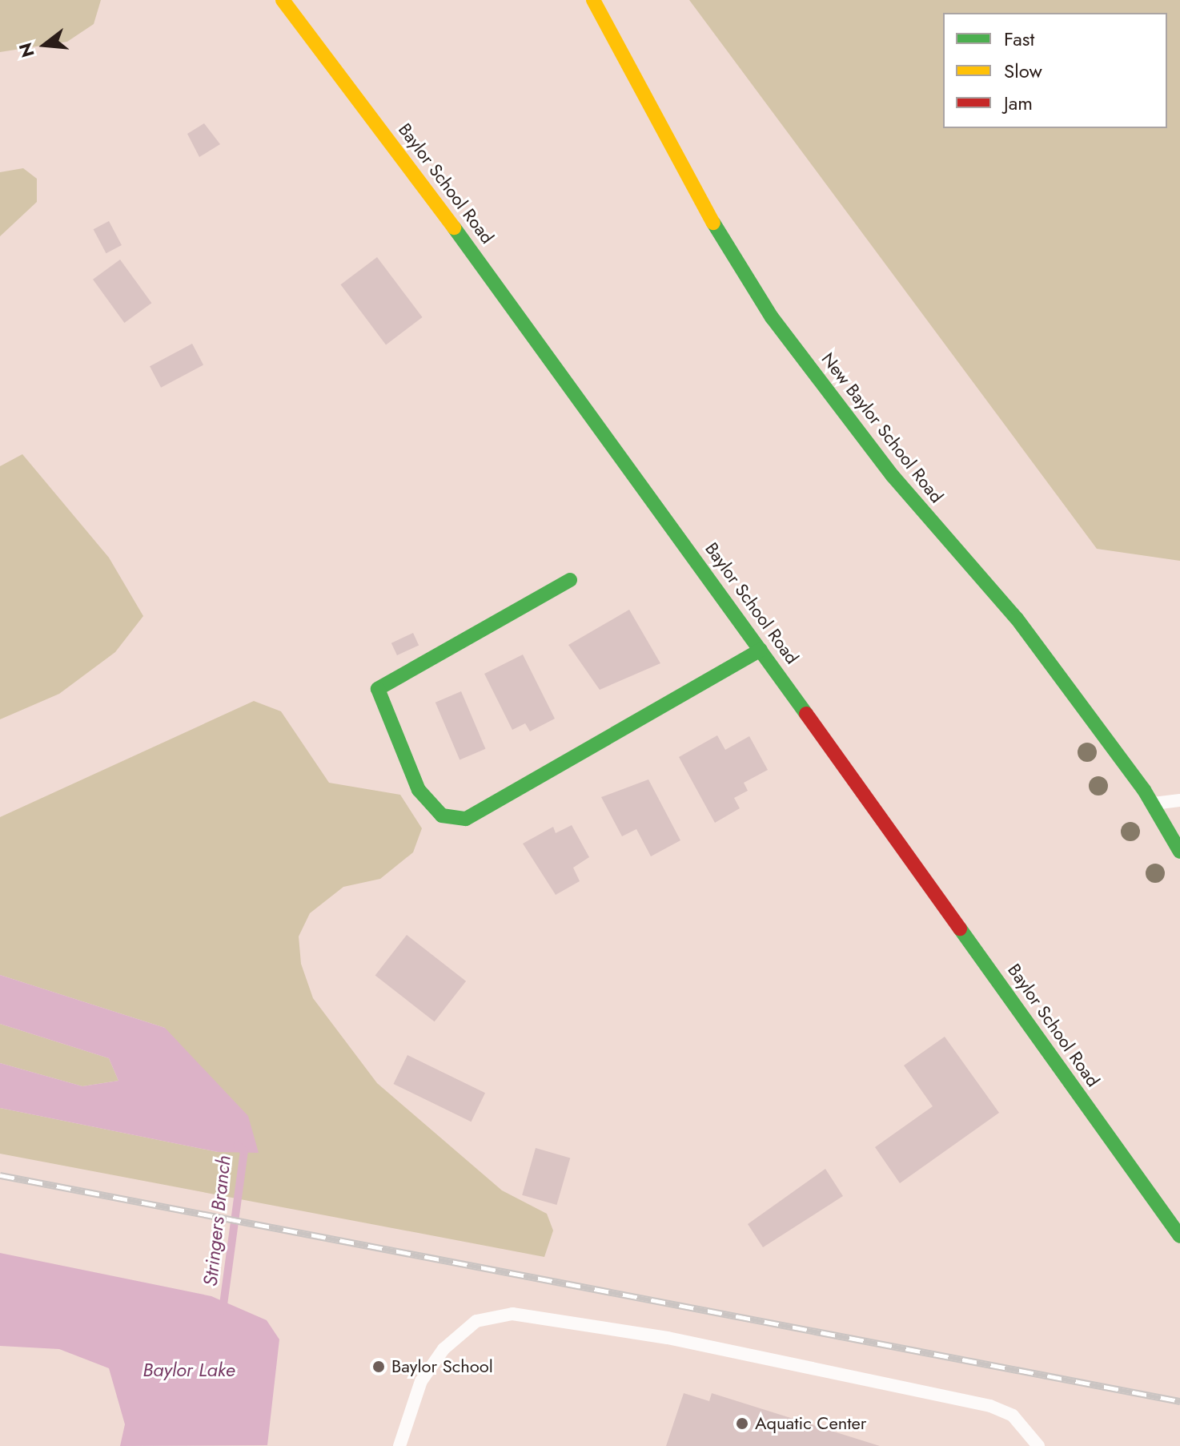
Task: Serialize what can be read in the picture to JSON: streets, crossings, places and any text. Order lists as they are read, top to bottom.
{
  "streets": {
    "street": ["Baylor School Road", "New Baylor School Road"]
  },
  "water": ["Stringers Branch", "Baylor Lake"],
  "places": ["Baylor School", "Aquatic Center"],
  "legend": ["Fast", "Slow", "Jam"],
  "north": "left"
}
